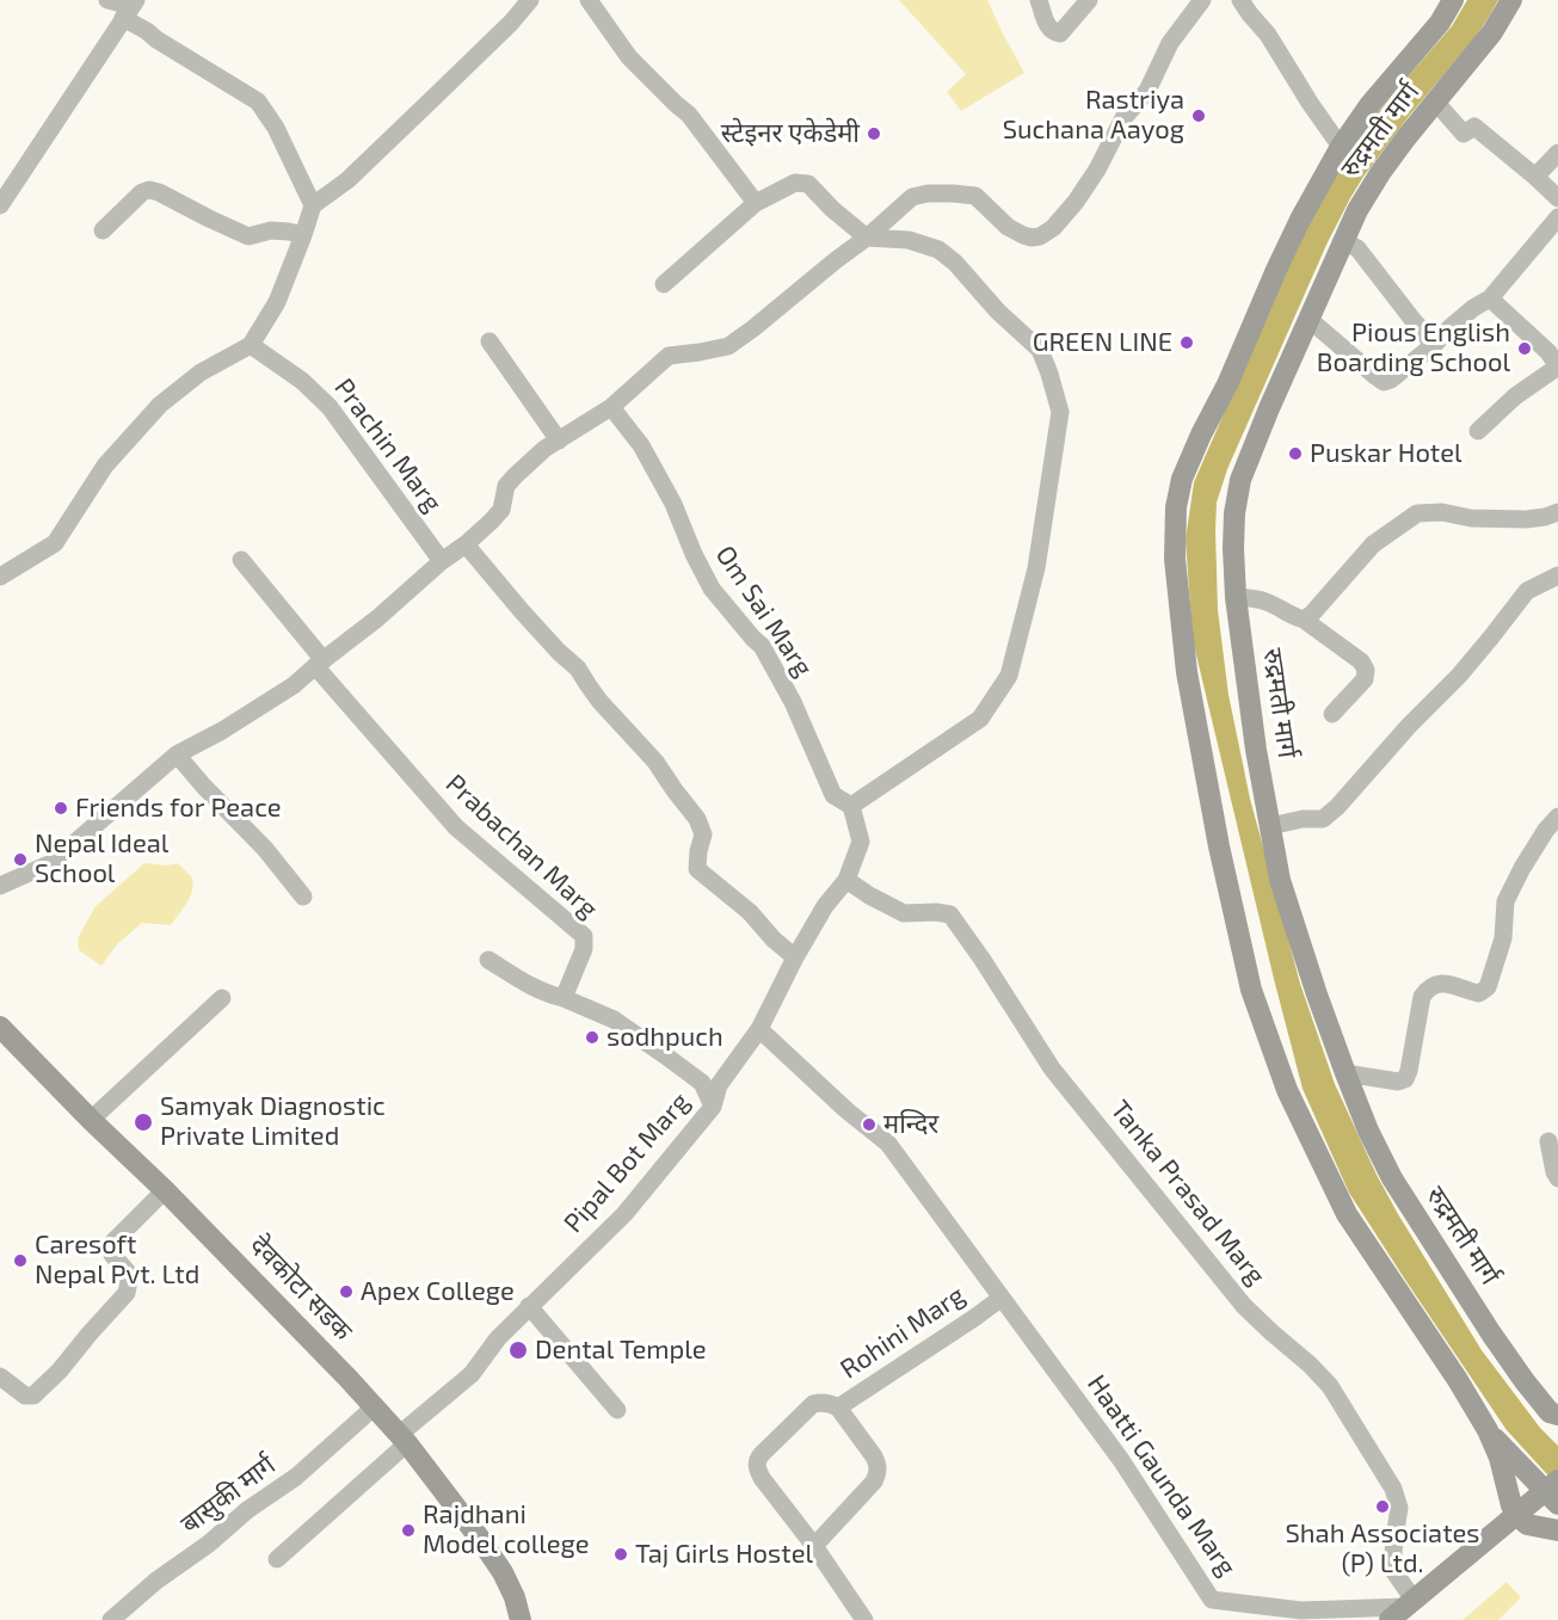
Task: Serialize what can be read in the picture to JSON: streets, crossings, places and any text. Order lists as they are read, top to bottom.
{
  "streets": {
    "street": [
      "रुद्रमती मार्ग",
      "Prachin Marg",
      "Om Sai Marg",
      "Prabachan Marg",
      "Pipal Bot Marg",
      "Tanka Prasad Marg",
      "देवकोटा सडक",
      "Rohini Marg",
      "Haatti Gaunda Marg",
      "बासुकी मार्ग"
    ]
  },
  "crossings": [
    ["Om Sai Marg", "Pipal Bot Marg"],
    ["Pipal Bot Marg", "Tanka Prasad Marg"],
    ["Pipal Bot Marg", "देवकोटा सडक"],
    ["Pipal Bot Marg", "Haatti Gaunda Marg"],
    ["Tanka Prasad Marg", "Haatti Gaunda Marg"],
    ["देवकोटा सडक", "बासुकी मार्ग"],
    ["Rohini Marg", "Haatti Gaunda Marg"]
  ],
  "places": [
    "Rastriya Suchana Aayog",
    "स्टेइनर एकेडेमी",
    "GREEN LINE",
    "Pious English Boarding School",
    "Puskar Hotel",
    "Friends for Peace",
    "Nepal Ideal School",
    "sodhpuch",
    "Samyak Diagnostic Private Limited",
    "मन्दिर",
    "Caresoft Nepal Pvt. Ltd",
    "Apex College",
    "Dental Temple",
    "Shah Associates (P) Ltd.",
    "Rajdhani Model college",
    "Taj Girls Hostel"
  ]
}
